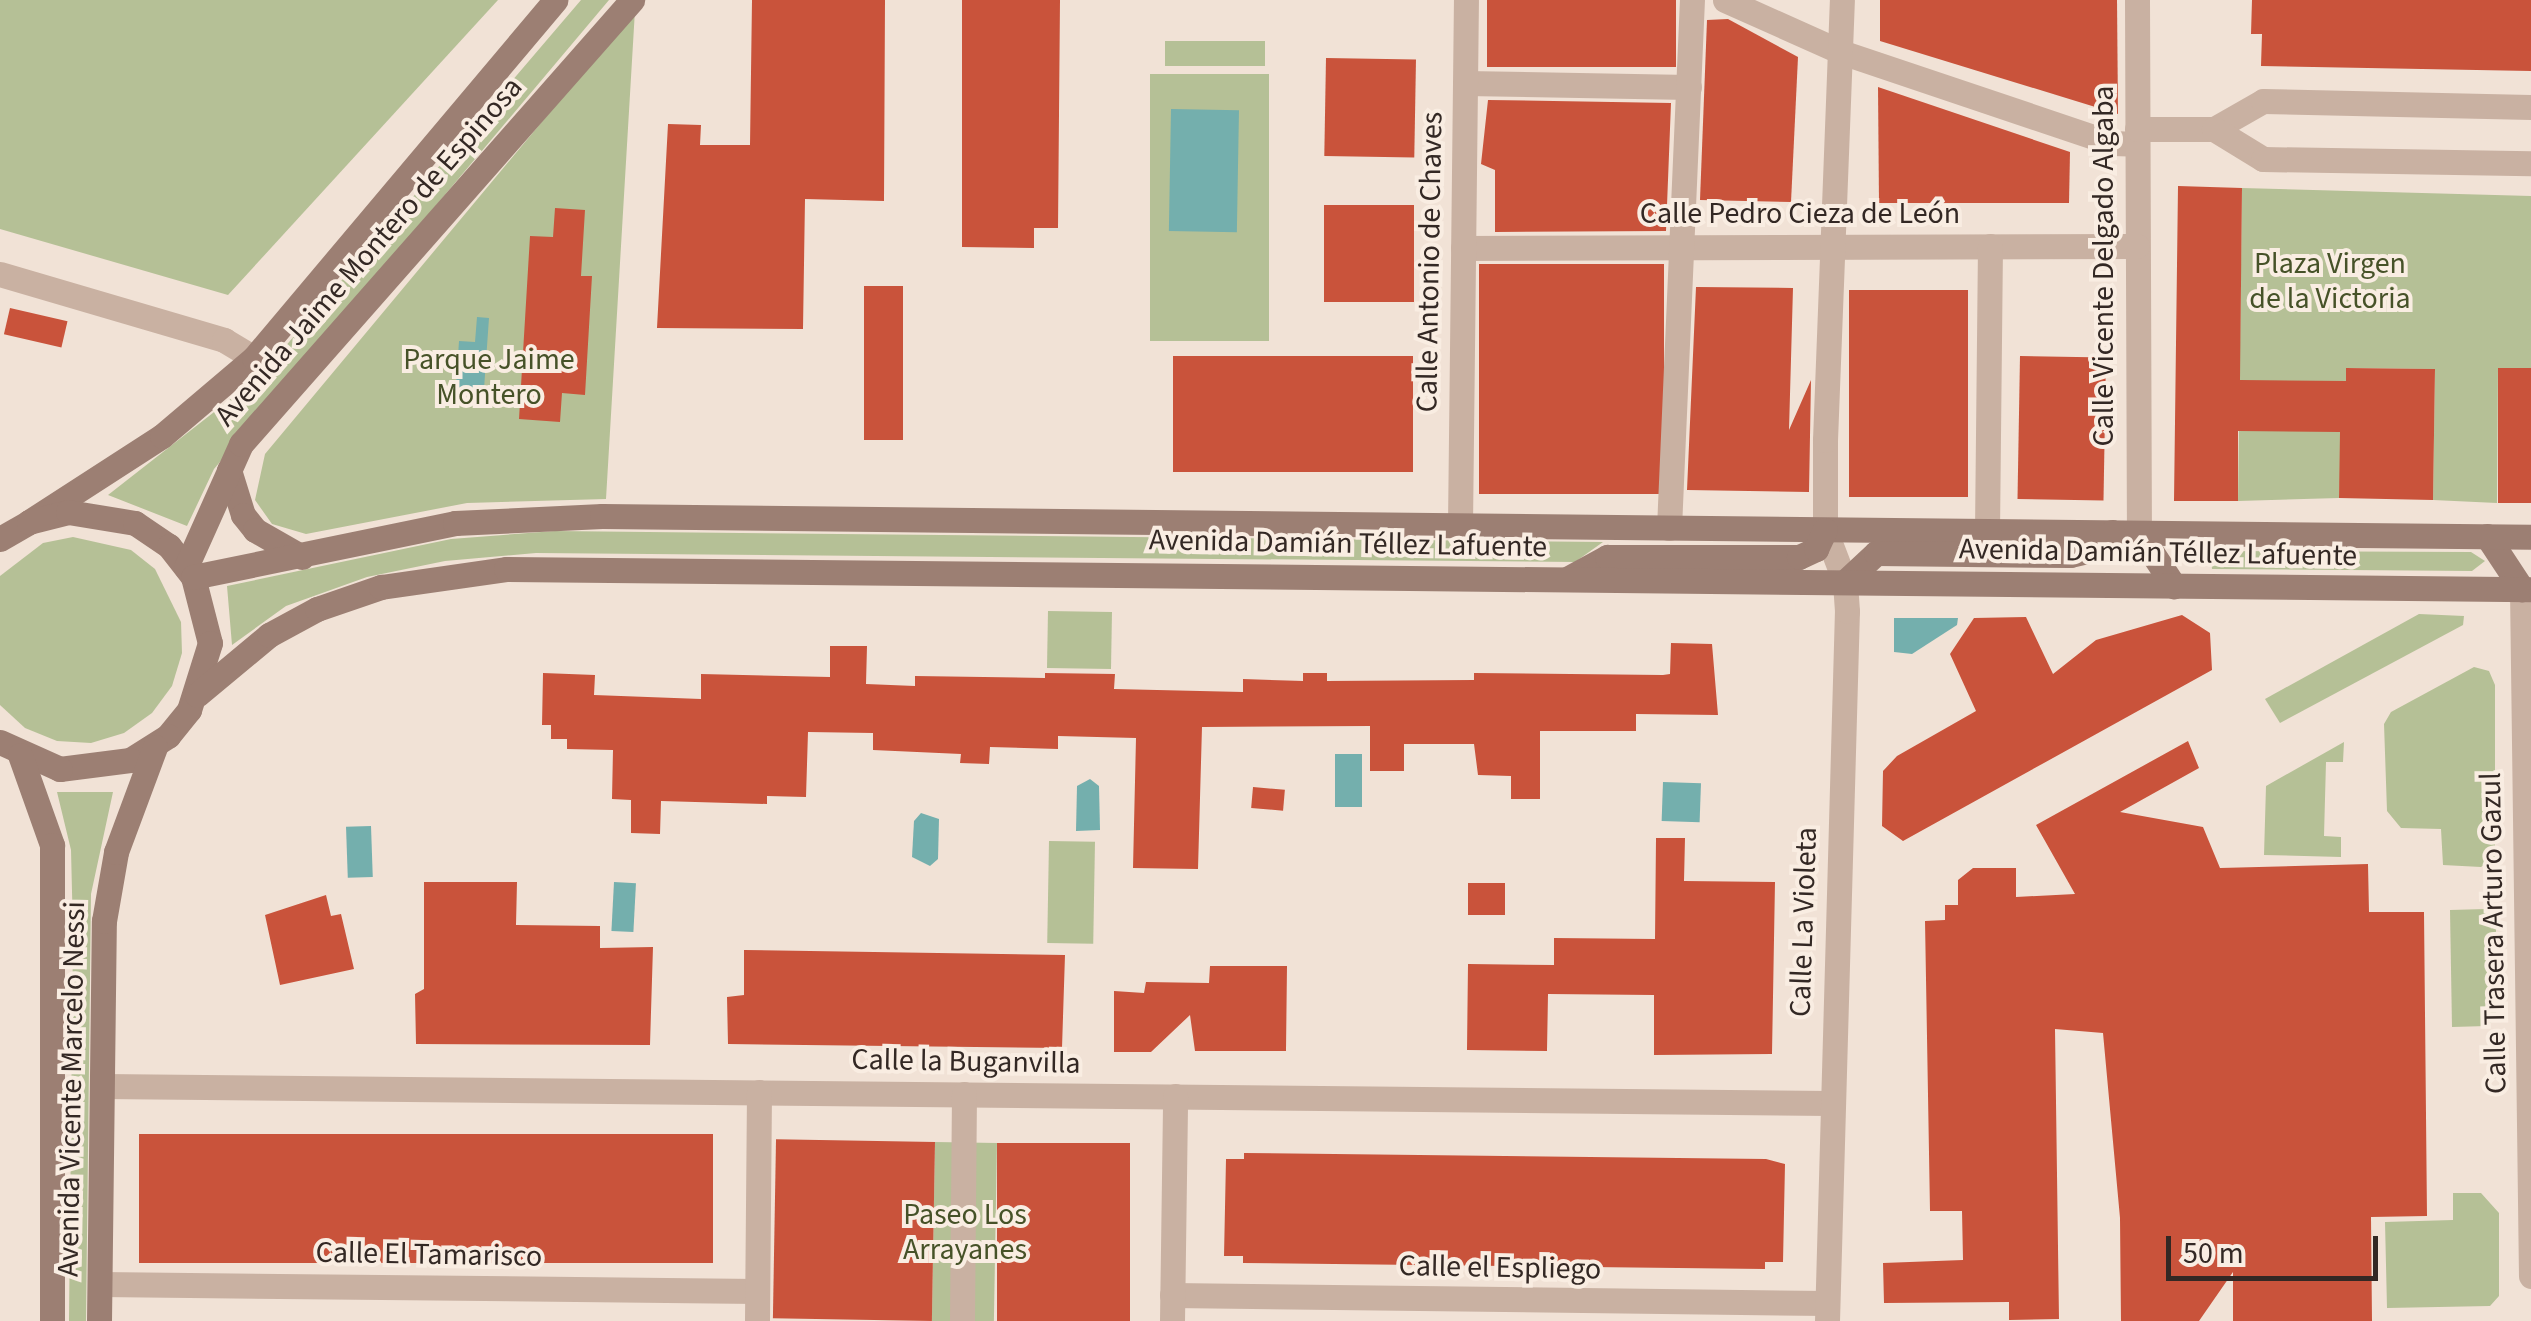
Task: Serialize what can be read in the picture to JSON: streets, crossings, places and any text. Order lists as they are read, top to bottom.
{
  "streets": {
    "street": [
      "Calle Pedro Cieza de León",
      "Avenida Jaime Montero de Espinosa",
      "Calle Antonio de Chaves",
      "Calle Vicente Delgado Algaba",
      "Avenida Damián Téllez Lafuente",
      "Calle La Violeta",
      "Calle Trasera Arturo Gazul",
      "Calle la Buganvilla",
      "Avenida Vicente Marcelo Nessi",
      "Calle El Tamarisco",
      "Calle el Espliego"
    ]
  },
  "crossings": [
    ["Calle Pedro Cieza de León", "Calle Antonio de Chaves"],
    ["Calle Pedro Cieza de León", "Calle Vicente Delgado Algaba"],
    ["Avenida Jaime Montero de Espinosa", "Avenida Damián Téllez Lafuente"],
    ["Calle Antonio de Chaves", "Avenida Damián Téllez Lafuente"],
    ["Calle Vicente Delgado Algaba", "Avenida Damián Téllez Lafuente"],
    ["Avenida Damián Téllez Lafuente", "Calle La Violeta"],
    ["Avenida Damián Téllez Lafuente", "Calle Trasera Arturo Gazul"],
    ["Avenida Damián Téllez Lafuente", "Avenida Vicente Marcelo Nessi"],
    ["Calle La Violeta", "Calle la Buganvilla"],
    ["Calle La Violeta", "Calle el Espliego"],
    ["Calle la Buganvilla", "Avenida Vicente Marcelo Nessi"],
    ["Avenida Vicente Marcelo Nessi", "Calle El Tamarisco"]
  ],
  "parks": ["Plaza Virgen de la Victoria", "Parque Jaime Montero", "Paseo Los Arrayanes"],
  "scale_bar": "50 m"
}
